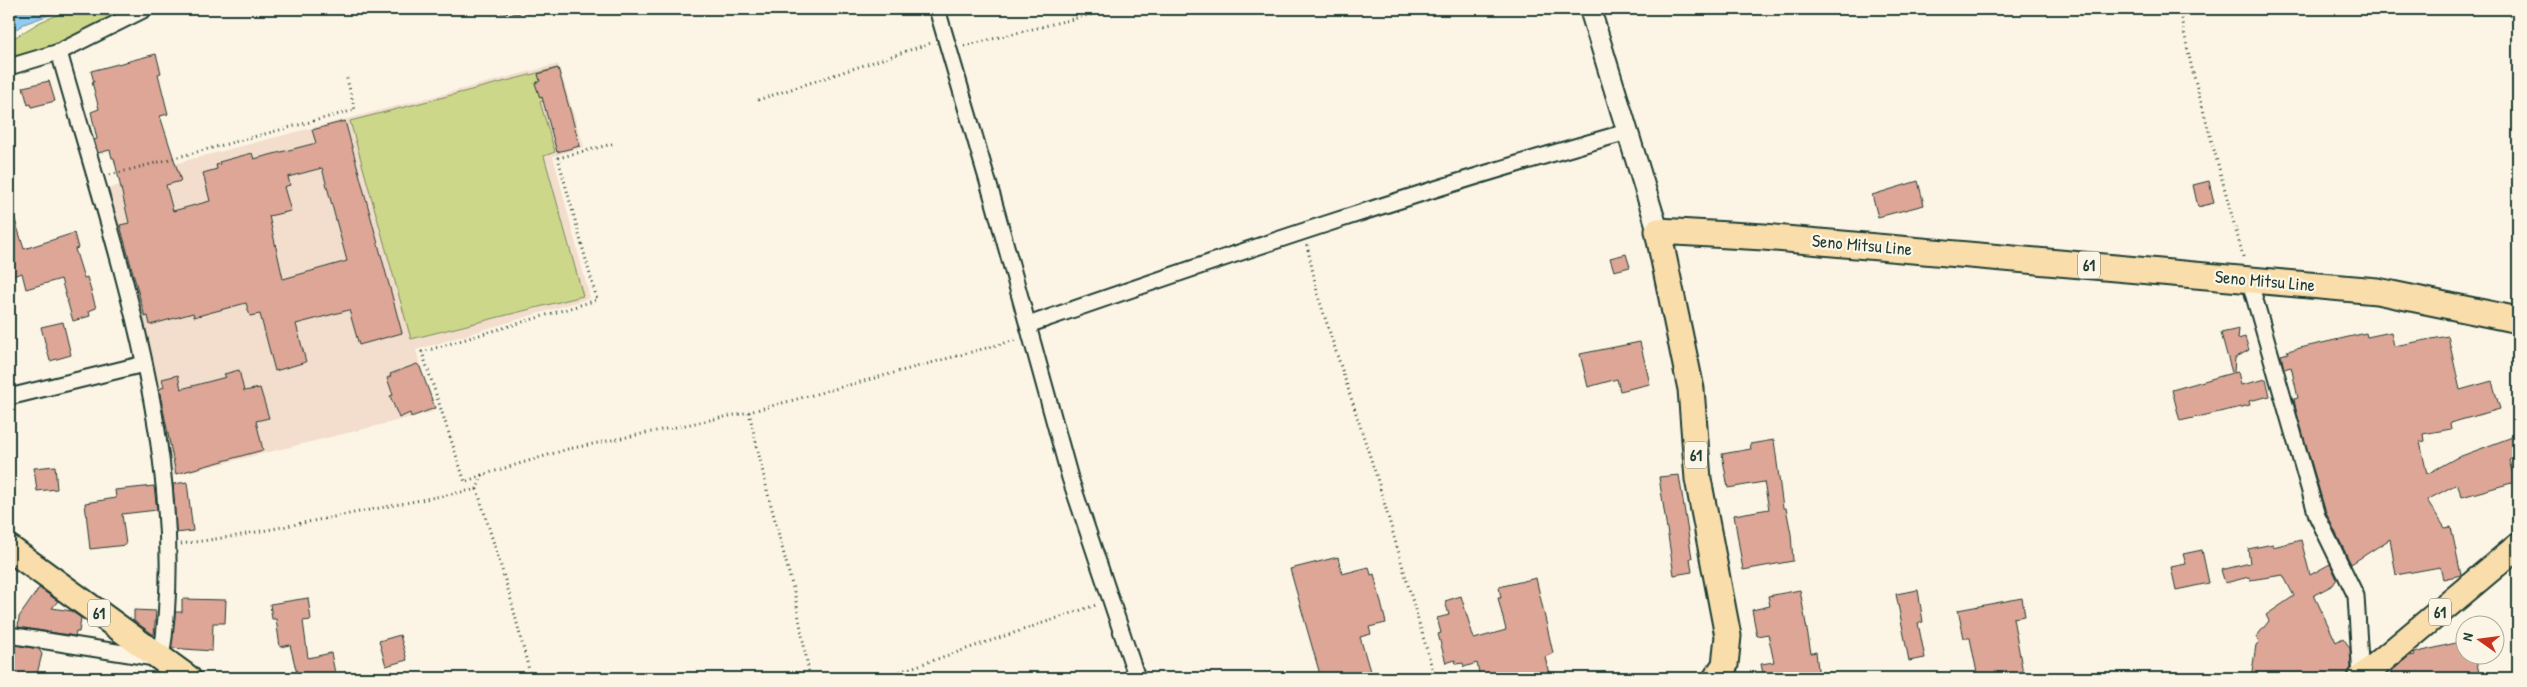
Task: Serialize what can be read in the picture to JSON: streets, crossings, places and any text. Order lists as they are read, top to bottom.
{
  "streets": {
    "main road": ["Seno Mitsu Line", "61"]
  },
  "crossings": [
    ["Seno Mitsu Line", "61"]
  ],
  "north": "left"
}
